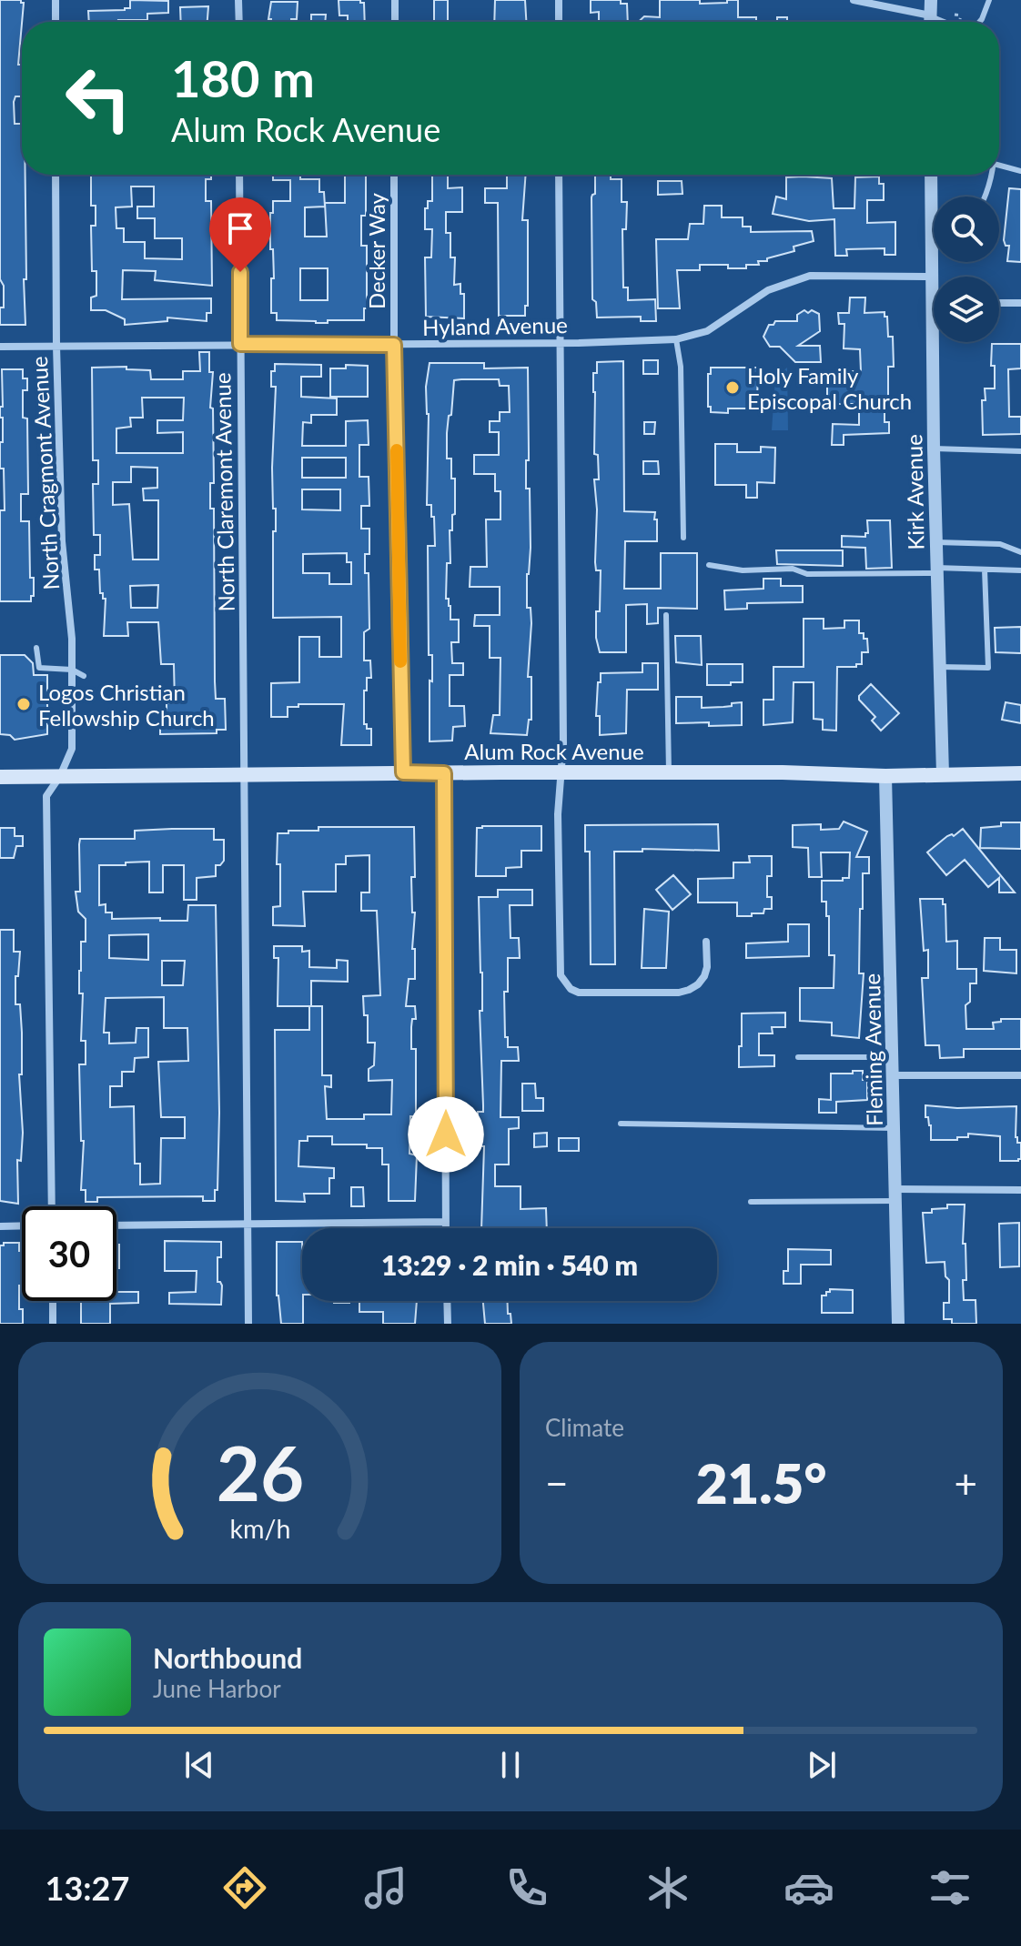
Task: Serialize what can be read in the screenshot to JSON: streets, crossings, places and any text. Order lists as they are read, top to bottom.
{
  "streets": {
    "main road": ["Alum Rock Avenue"],
    "street": [
      "Decker Way",
      "Hyland Avenue",
      "North Cragmont Avenue",
      "North Claremont Avenue",
      "Kirk Avenue",
      "Fleming Avenue"
    ]
  },
  "crossings": [
    ["Decker Way", "Hyland Avenue"],
    ["Decker Way", "Alum Rock Avenue"],
    ["Hyland Avenue", "North Cragmont Avenue"],
    ["Hyland Avenue", "North Claremont Avenue"],
    ["Hyland Avenue", "Kirk Avenue"],
    ["North Cragmont Avenue", "Alum Rock Avenue"],
    ["North Claremont Avenue", "Alum Rock Avenue"],
    ["Kirk Avenue", "Alum Rock Avenue"],
    ["Alum Rock Avenue", "Fleming Avenue"]
  ],
  "places": ["Holy Family Episcopal Church", "Logos Christian Fellowship Church"],
  "page": {
    "turn": ["180 m", "Alum Rock Avenue"],
    "limit": "30",
    "trip": "13:29 · 2 min · 540 m",
    "tile": "Climate",
    "heat": ["−", "21.5°", "+"],
    "song": ["Northbound", "June Harbor"],
    "tabs": "13:27",
    "gauge": ["26", "km/h"]
  }
}
